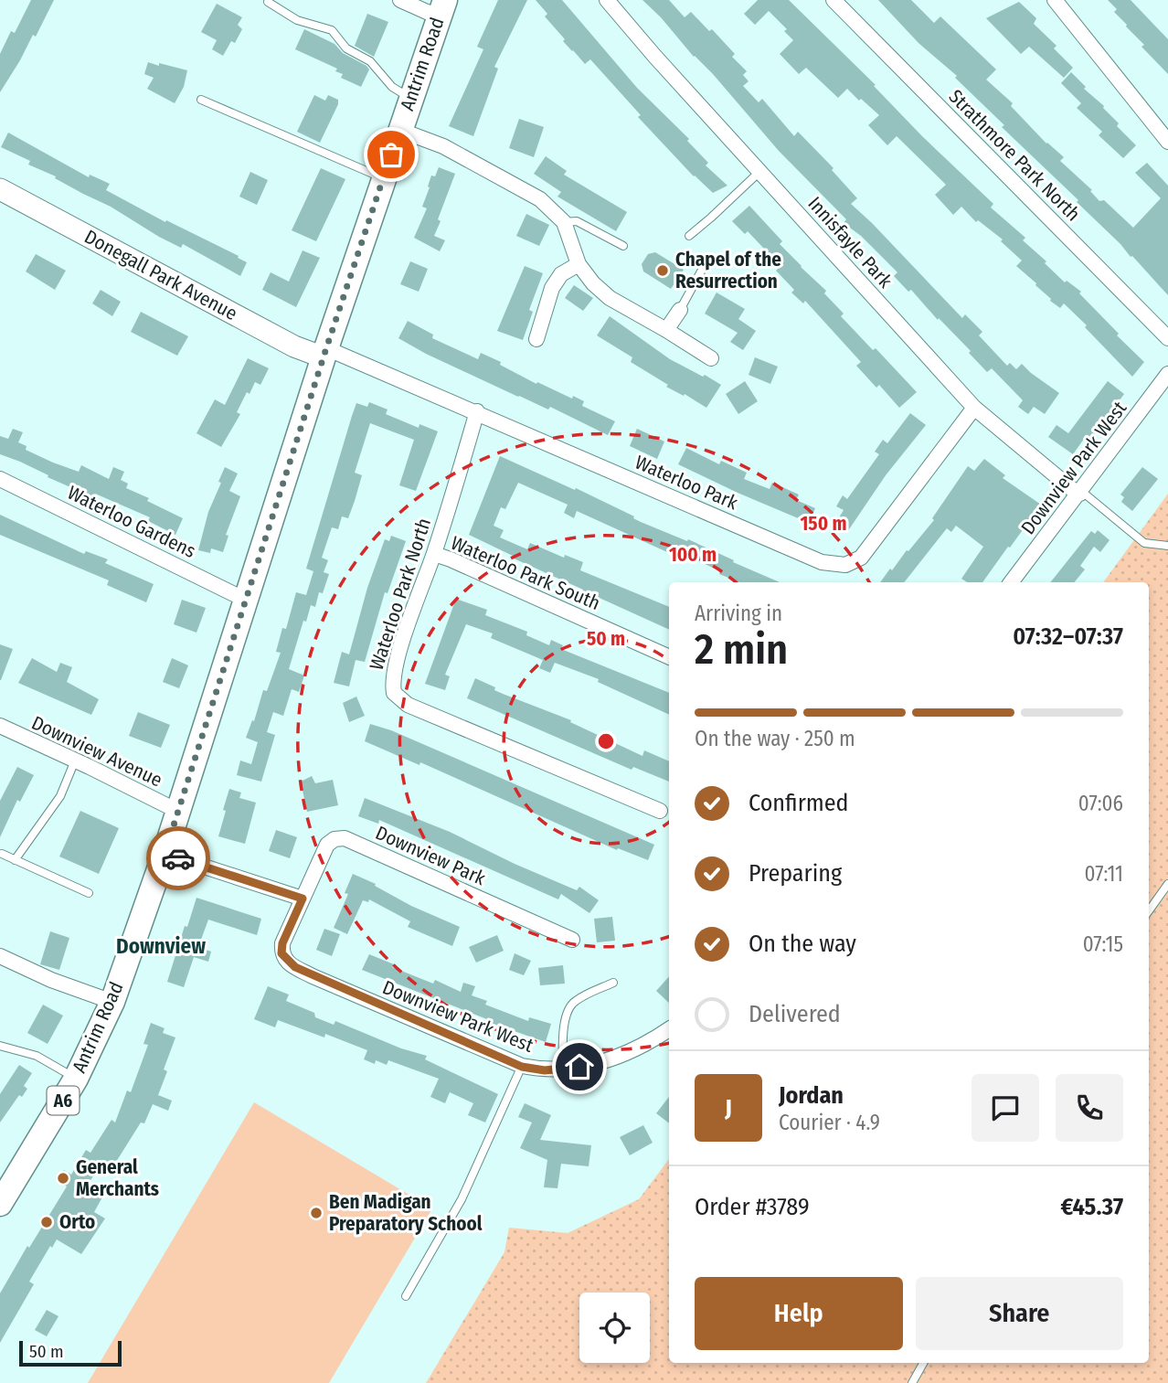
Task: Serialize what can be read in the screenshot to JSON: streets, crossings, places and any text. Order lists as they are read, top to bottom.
{
  "streets": {
    "main road": ["Antrim Road", "A6"],
    "street": [
      "Strathmore Park North",
      "Innisfayle Park",
      "Donegall Park Avenue",
      "Downview Park West",
      "Waterloo Park",
      "Waterloo Gardens",
      "Waterloo Park South",
      "Waterloo Park North",
      "Downview Avenue",
      "Downview Park"
    ]
  },
  "crossings": [
    ["Antrim Road", "Donegall Park Avenue"],
    ["Antrim Road", "Waterloo Park"],
    ["Antrim Road", "Waterloo Gardens"],
    ["Antrim Road", "Downview Avenue"],
    ["Innisfayle Park", "Downview Park West"],
    ["Innisfayle Park", "Waterloo Park"],
    ["Donegall Park Avenue", "Waterloo Park"],
    ["Downview Park West", "Downview Park"],
    ["Waterloo Park", "Waterloo Park North"],
    ["Waterloo Park South", "Waterloo Park North"]
  ],
  "districts": ["Downview"],
  "places": [
    "Chapel of the Resurrection",
    "General Merchants",
    "Ben Madigan Preparatory School",
    "Orto"
  ],
  "scale_bar": "50 m",
  "page": {
    "heading": ["2 min", "Arriving in", "07:32–07:37"],
    "panel": [
      "Jordan",
      "Courier · 4.9",
      "Order #3789",
      "€45.37"
    ],
    "bar": "On the way · 250 m",
    "list": [
      ["Confirmed", "07:06"],
      ["Preparing", "07:11"],
      ["On the way", "07:15"],
      "Delivered"
    ],
    "round": "J",
    "buttons": ["Help", "Share"],
    "scale": "50 m"
  },
  "rings": ["150 m", "100 m", "50 m"]
}
